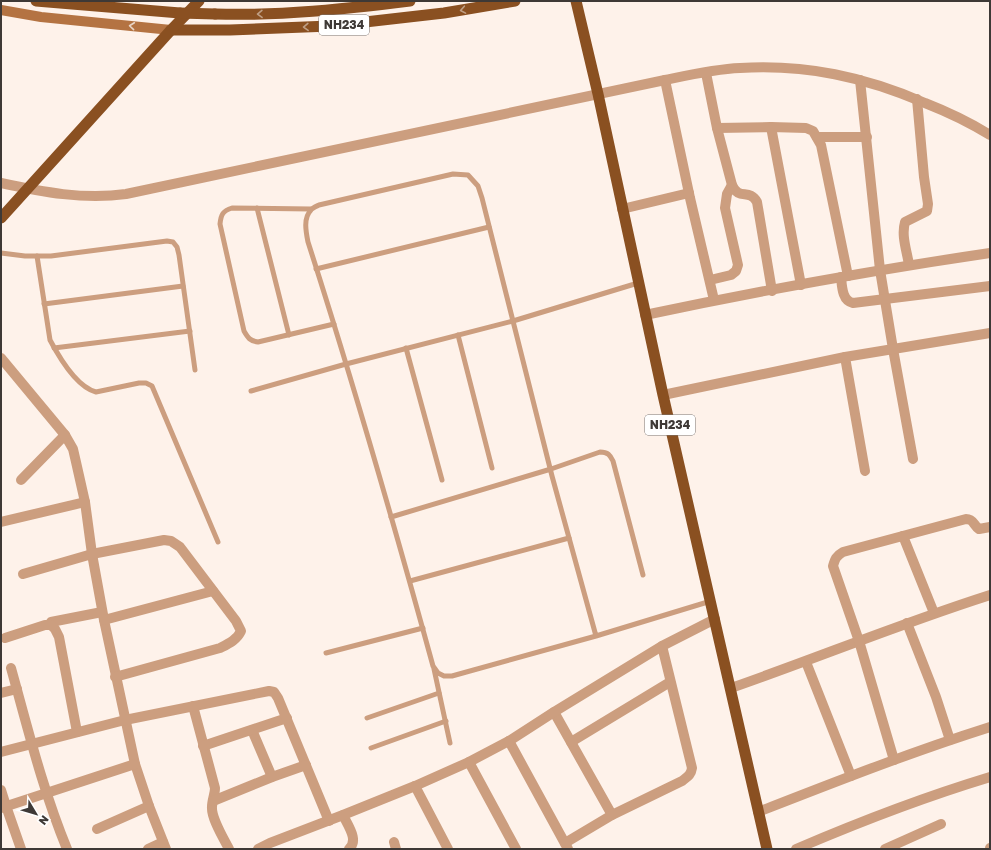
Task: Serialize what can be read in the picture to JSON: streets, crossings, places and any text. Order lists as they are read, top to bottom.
{
  "streets": {
    "highway": ["NH234"]
  },
  "north": "bottom right"
}
